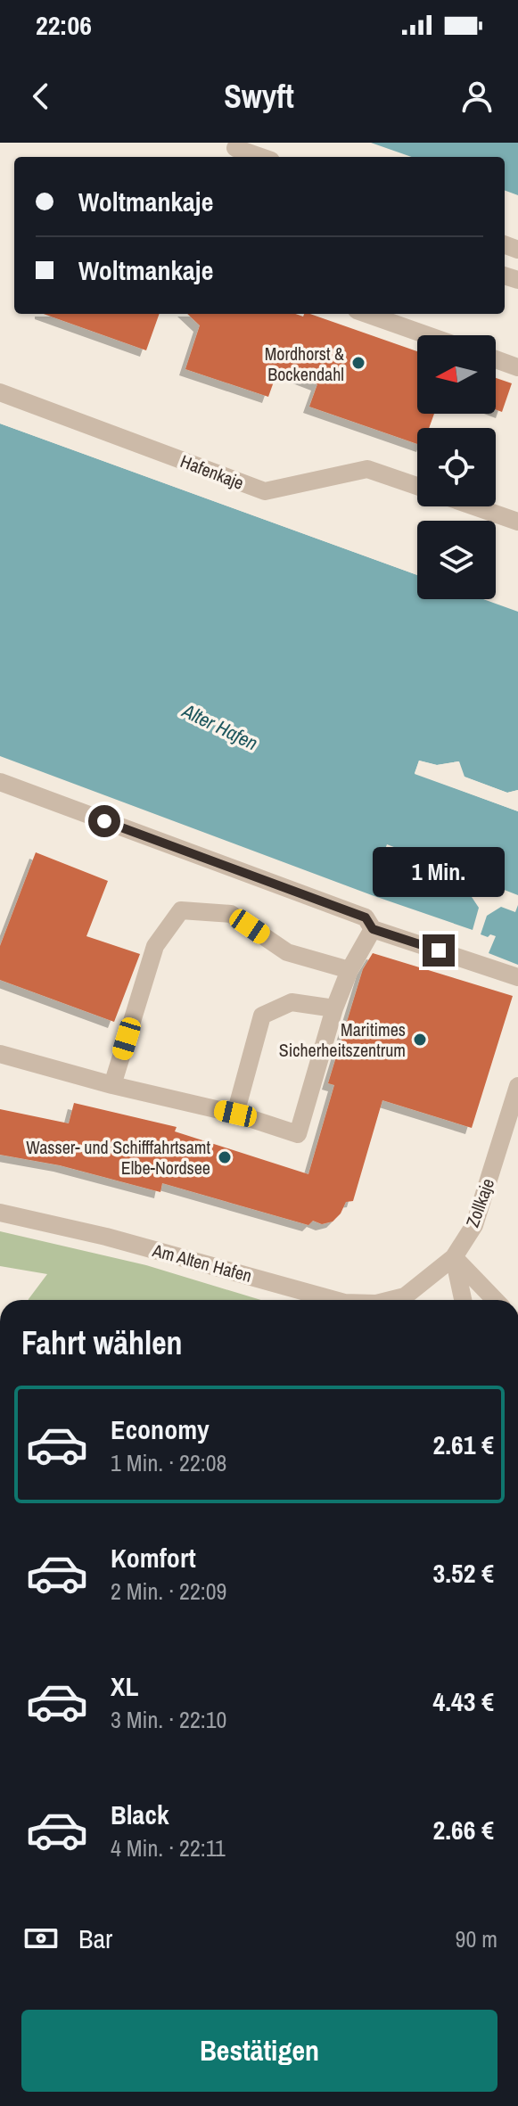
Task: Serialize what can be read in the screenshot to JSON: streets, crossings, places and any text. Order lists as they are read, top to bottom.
{
  "streets": {
    "street": ["Hafenkaje", "Zollkaje", "Am Alten Hafen"]
  },
  "water": ["Alter Hafen"],
  "places": ["Mordhorst & Bockendahl", "Maritimes Sicherheitszentrum", "Wasser- und Schifffahrtsamt Elbe-Nordsee"],
  "north": "left",
  "page": {
    "status": "22:06",
    "header": "Swyft",
    "banner": ["Woltmankaje", "Woltmankaje"],
    "bubble": "1 Min.",
    "heading": "Fahrt wählen",
    "list": [
      {
        "name": "Economy",
        "note": "1 Min. · 22:08",
        "value": "2.61 €"
      },
      {
        "name": "Komfort",
        "note": "2 Min. · 22:09",
        "value": "3.52 €"
      },
      {
        "name": "XL",
        "note": "3 Min. · 22:10",
        "value": "4.43 €"
      },
      {
        "name": "Black",
        "note": "4 Min. · 22:11",
        "value": "2.66 €"
      }
    ],
    "pay": ["Bar", "90 m"],
    "buttons": "Bestätigen"
  }
}
